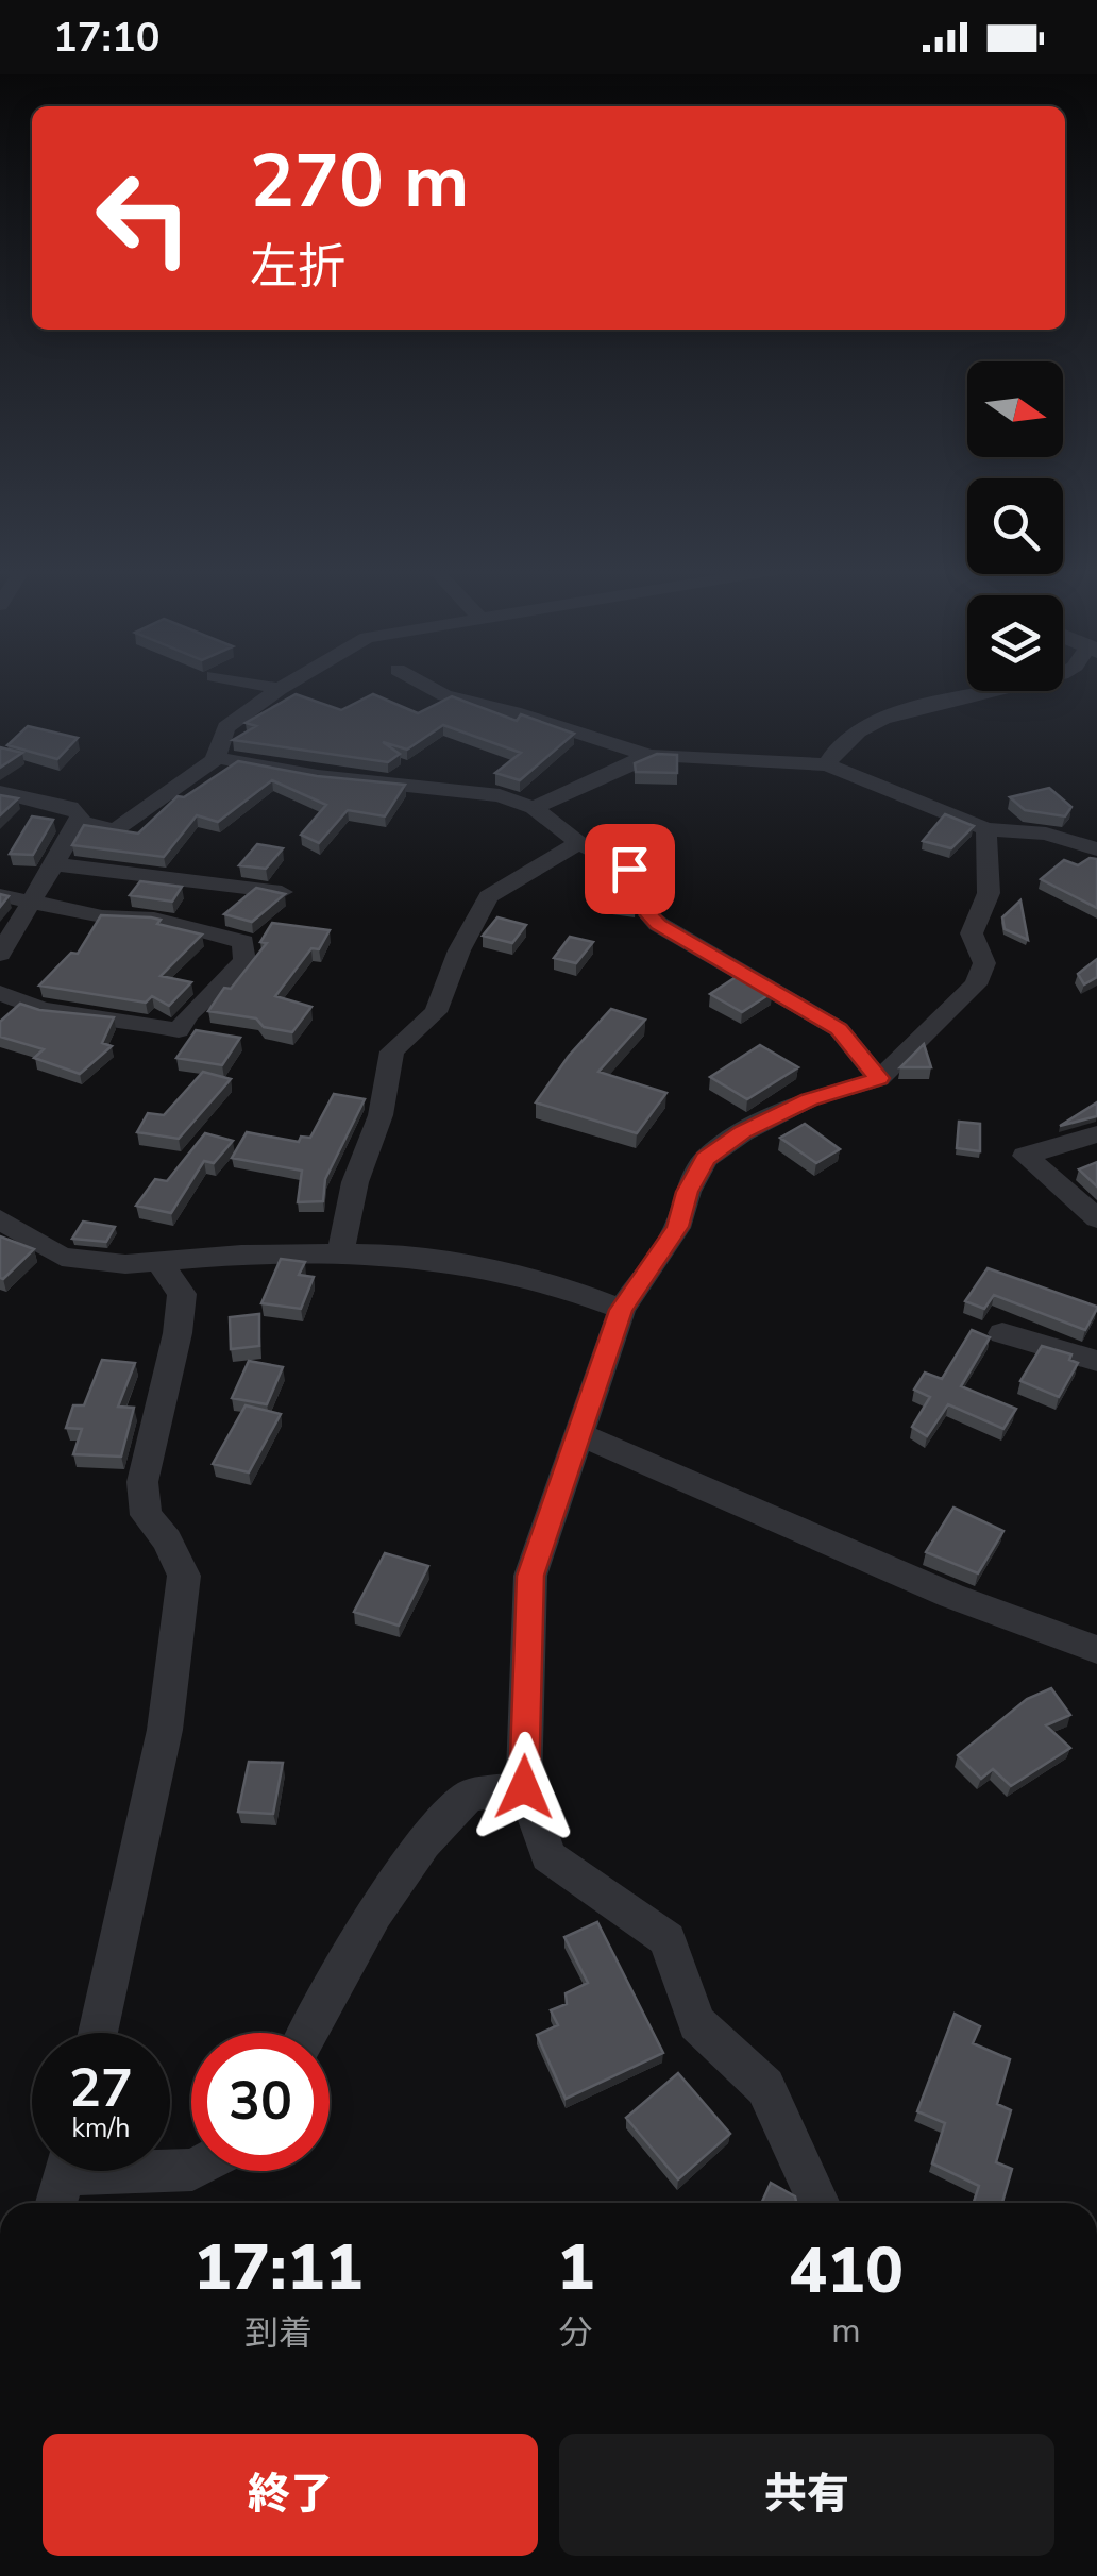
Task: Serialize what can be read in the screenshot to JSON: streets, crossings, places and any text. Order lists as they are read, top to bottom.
{
  "north": "right",
  "page": {
    "status": "17:10",
    "turn": ["270 m", "左折"],
    "speed": "27 km/h",
    "limit": "30",
    "eta": [
      "17:11",
      "到着",
      "1",
      "分",
      "410",
      "m"
    ],
    "buttons": ["終了", "共有"]
  }
}
